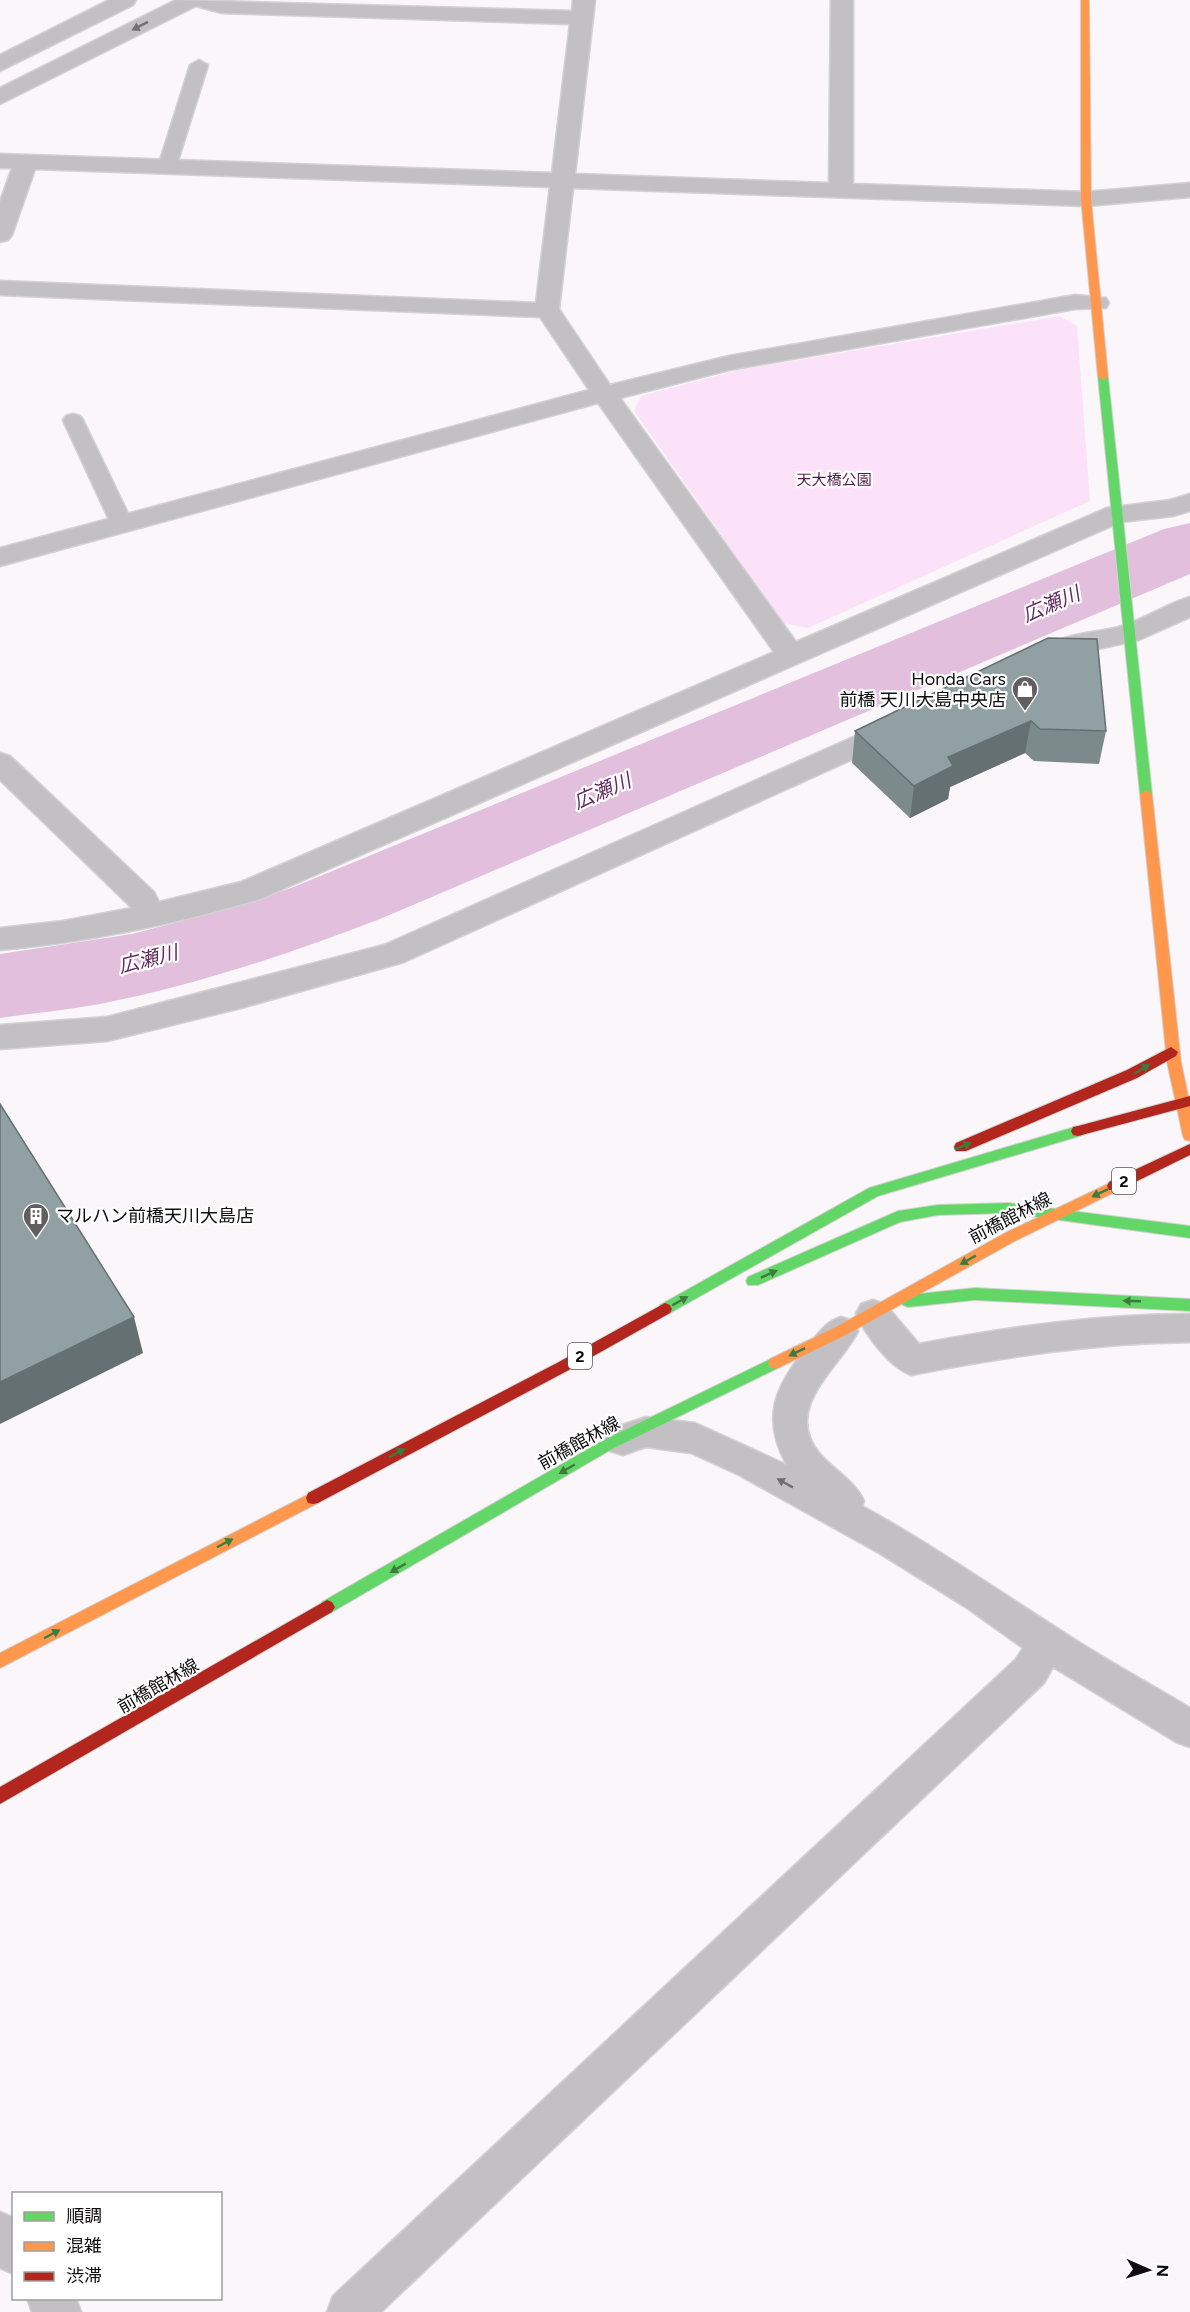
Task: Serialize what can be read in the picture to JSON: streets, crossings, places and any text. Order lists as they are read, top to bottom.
{
  "streets": {
    "main road": ["2", "前橋館林線"]
  },
  "water": ["広瀬川"],
  "parks": ["天大橋公園"],
  "places": {
    "shop": ["Honda Cars 前橋 天川大島中央店"],
    "building": ["マルハン前橋天川大島店"]
  },
  "legend": ["順調", "混雑", "渋滞"],
  "north": "right"
}
